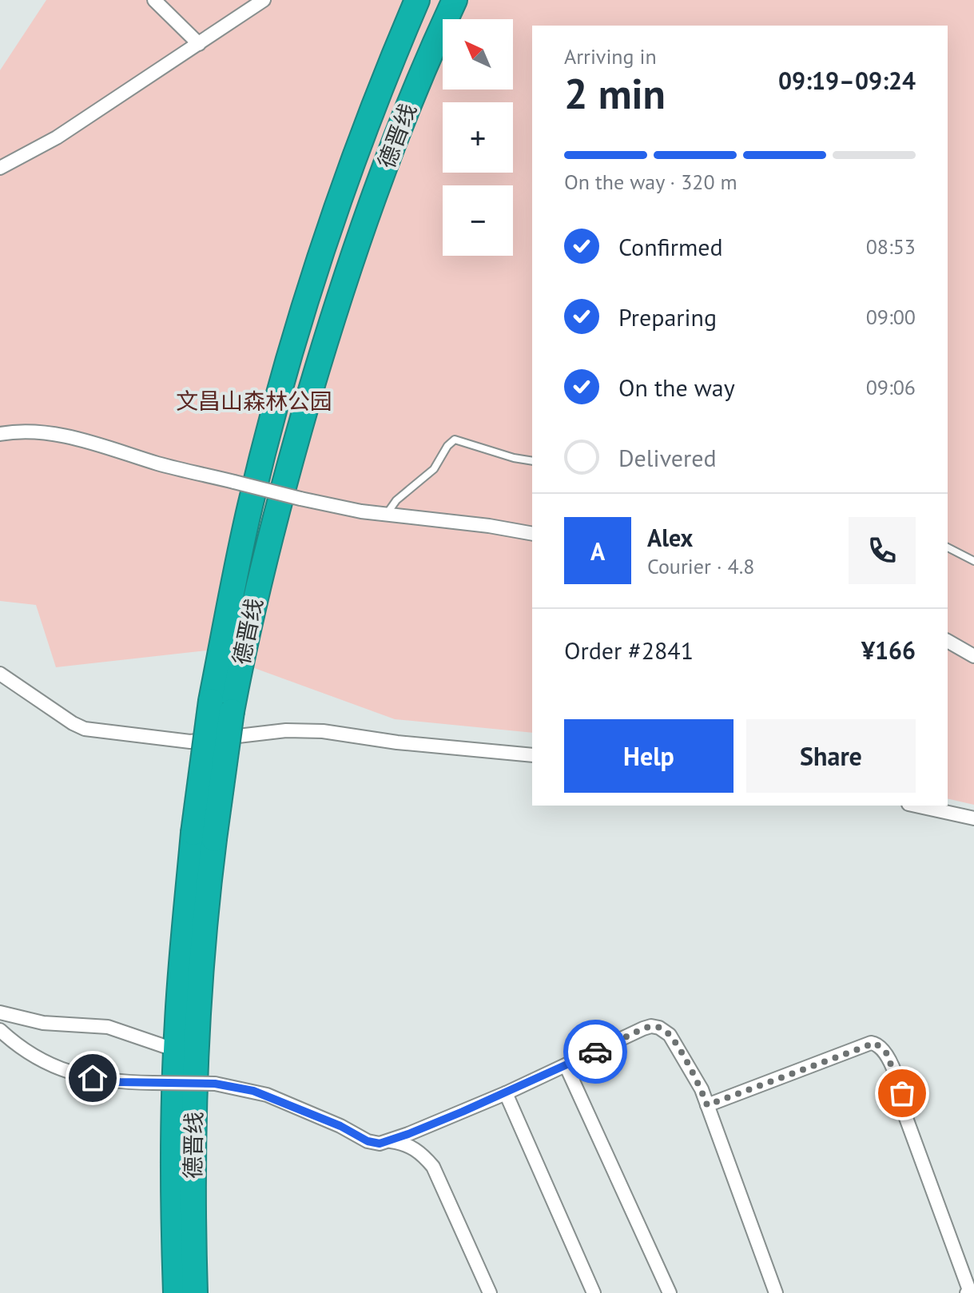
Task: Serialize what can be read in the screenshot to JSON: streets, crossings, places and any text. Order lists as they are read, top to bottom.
{
  "streets": {
    "highway": ["德晋线"]
  },
  "parks": ["文昌山森林公园"],
  "north": "top left",
  "page": {
    "map_buttons": ["+", "−"],
    "heading": ["2 min", "Arriving in", "09:19–09:24"],
    "panel": [
      "Alex",
      "Courier · 4.8",
      "Order #2841",
      "¥166"
    ],
    "bar": "On the way · 320 m",
    "list": [
      ["Confirmed", "08:53"],
      ["Preparing", "09:00"],
      ["On the way", "09:06"],
      "Delivered"
    ],
    "round": "A",
    "buttons": ["Help", "Share"]
  }
}
